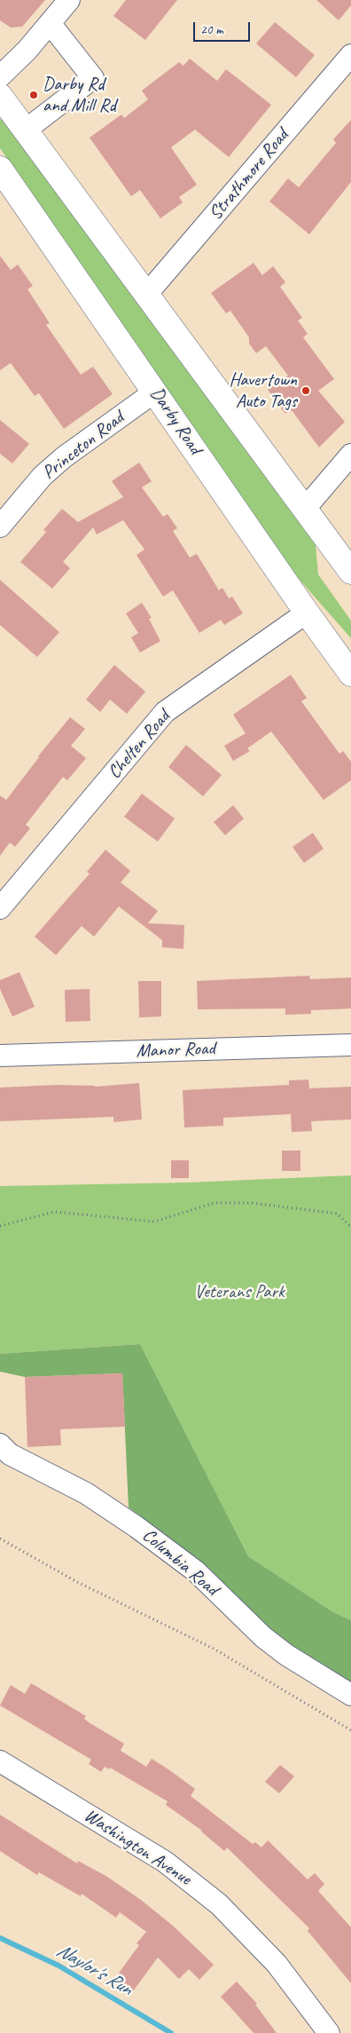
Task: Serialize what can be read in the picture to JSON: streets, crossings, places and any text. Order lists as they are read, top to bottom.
{
  "streets": {
    "main road": ["Darby Road"],
    "street": [
      "Strathmore Road",
      "Princeton Road",
      "Chelten Road",
      "Manor Road",
      "Columbia Road",
      "Washington Avenue"
    ]
  },
  "crossings": [
    ["Darby Road", "Princeton Road"],
    ["Darby Road", "Chelten Road"]
  ],
  "water": ["Naylor's Run"],
  "parks": ["Veterans Park"],
  "places": ["Darby Rd and Mill Rd", "Havertown Auto Tags"],
  "scale_bar": "20 m"
}
